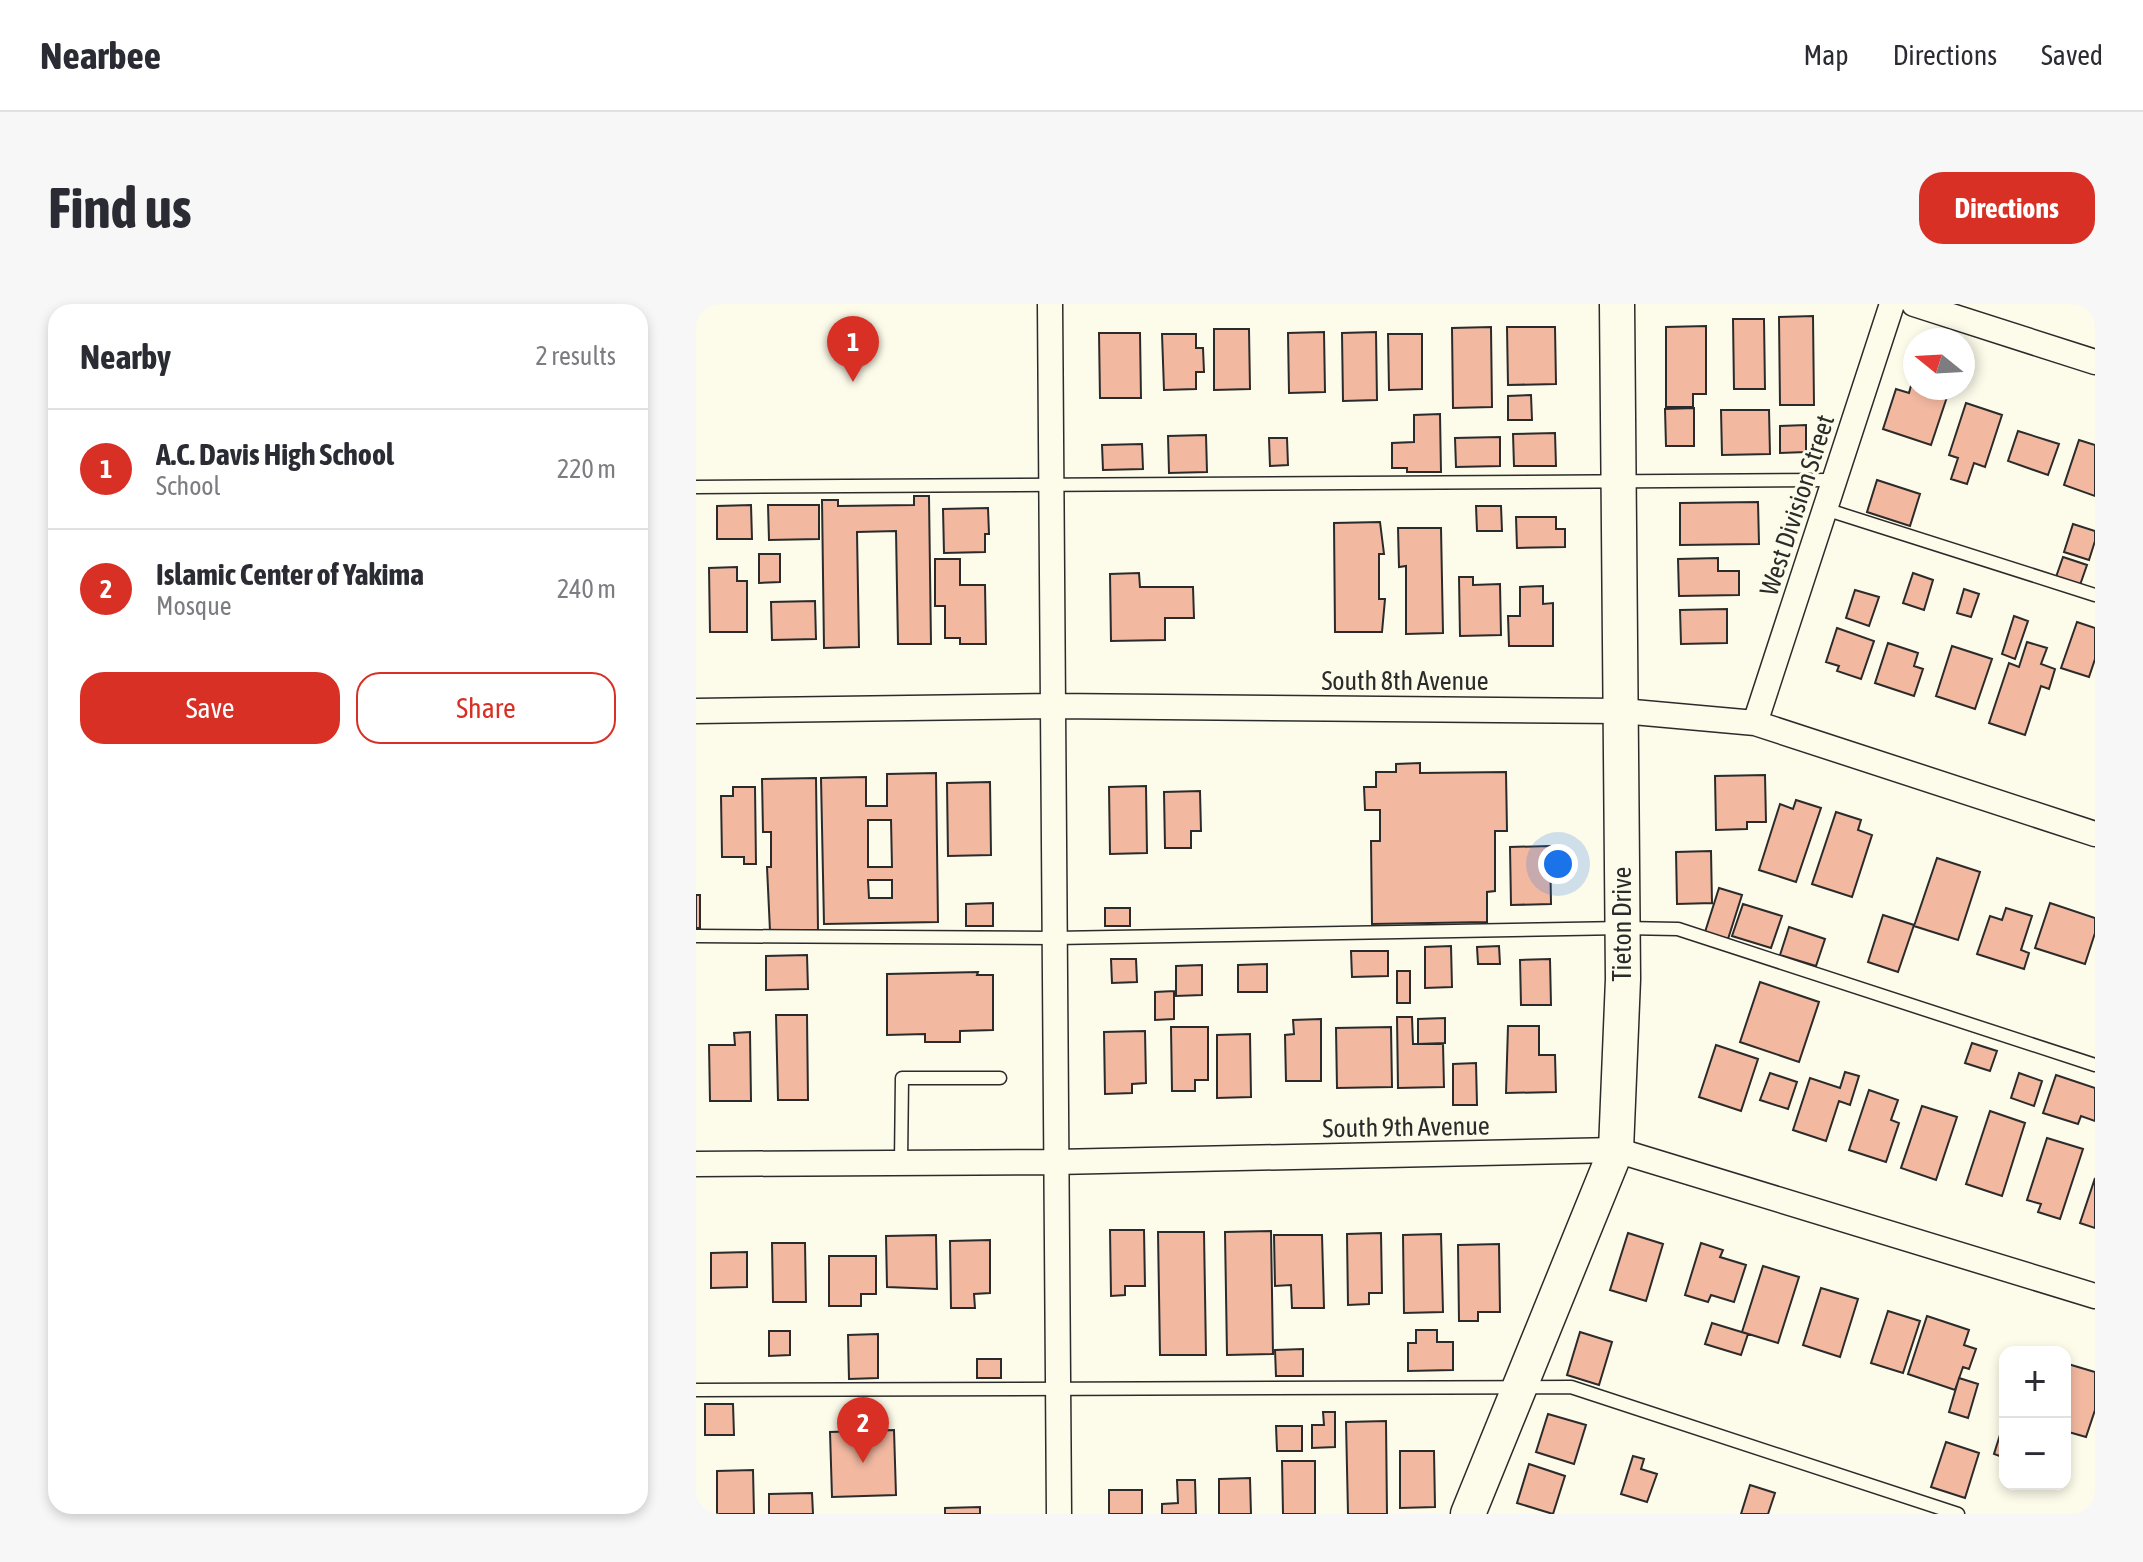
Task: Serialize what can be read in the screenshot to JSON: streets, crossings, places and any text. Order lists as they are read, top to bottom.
{
  "streets": {
    "main road": ["Tieton Drive"],
    "street": ["West Division Street", "South 8th Avenue", "South 9th Avenue"]
  },
  "crossings": [
    ["West Division Street", "South 8th Avenue"],
    ["South 8th Avenue", "Tieton Drive"],
    ["Tieton Drive", "South 9th Avenue"]
  ],
  "north": "left",
  "page": {
    "header": "Nearbee",
    "nav": ["Map", "Directions", "Saved"],
    "buttons": [
      "Directions",
      ["Save", "Share"]
    ],
    "title": "Find us",
    "heading": ["Nearby", "2 results"],
    "pins": ["1", "2"],
    "list": [
      {
        "mark": "1",
        "name": "A.C. Davis High School",
        "note": "School",
        "value": "220 m"
      },
      {
        "mark": "2",
        "name": "Islamic Center of Yakima",
        "note": "Mosque",
        "value": "240 m"
      }
    ],
    "map_buttons": ["+", "−"]
  }
}
